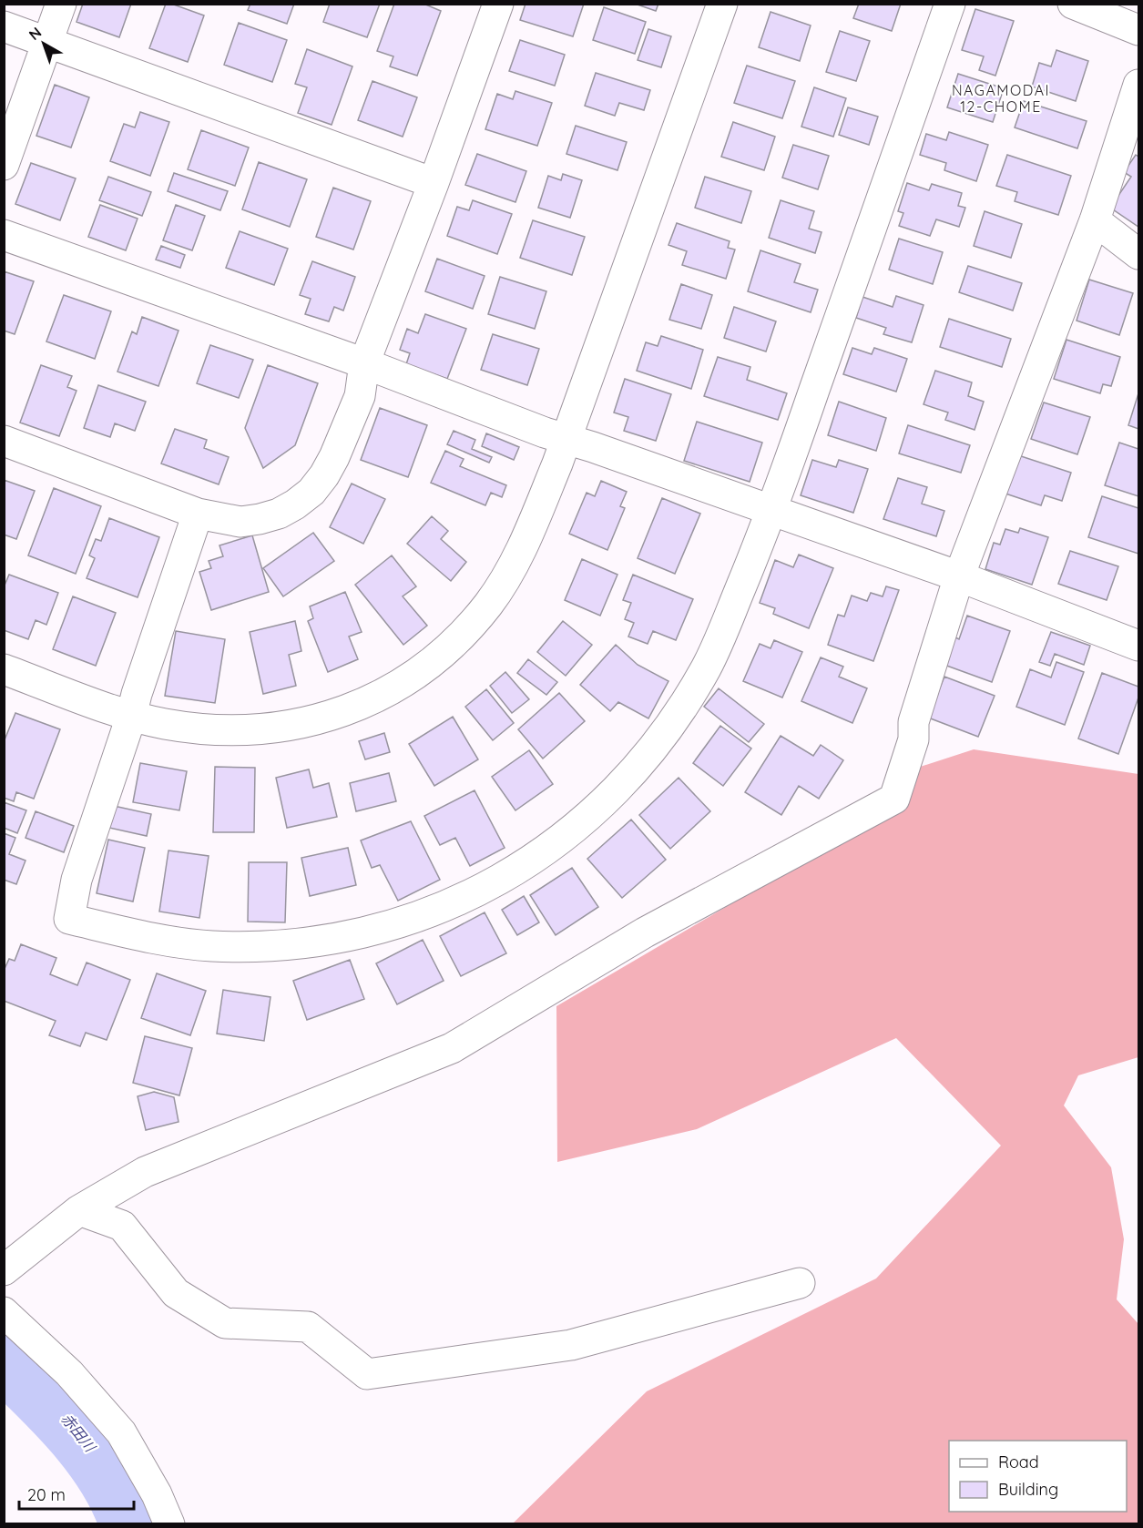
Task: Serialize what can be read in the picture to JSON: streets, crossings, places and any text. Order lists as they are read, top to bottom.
{
  "districts": ["NAGAMODAI 12-CHOME"],
  "water": ["赤田川"],
  "legend": ["Road", "Building"],
  "scale_bar": "20 m",
  "north": "top left"
}
